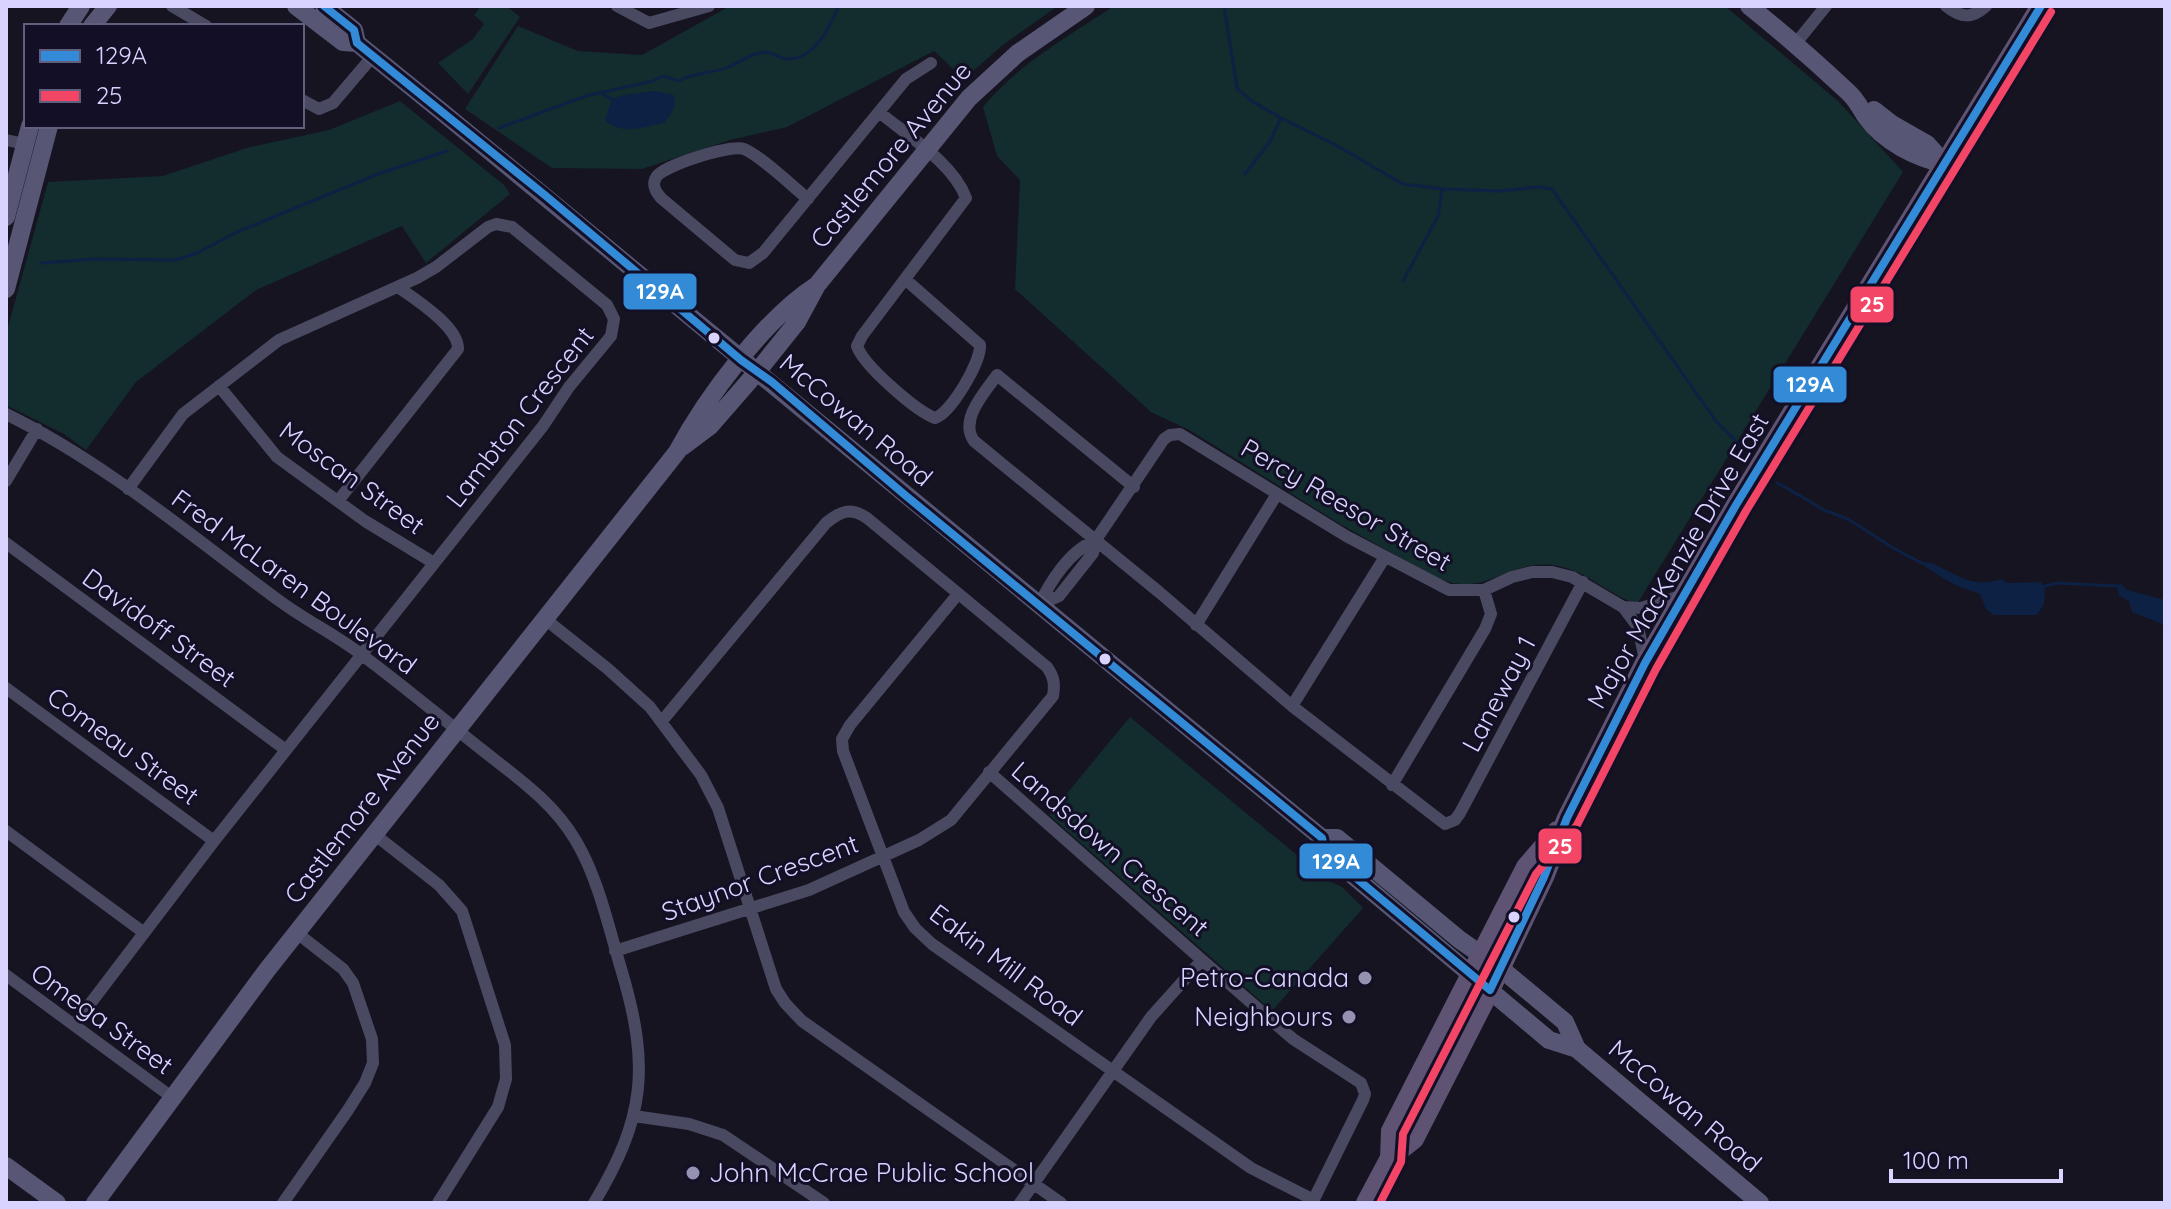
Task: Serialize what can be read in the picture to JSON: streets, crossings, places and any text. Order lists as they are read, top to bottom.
{
  "streets": {
    "main road": ["Major MacKenzie Drive East"],
    "street": [
      "Castlemore Avenue",
      "Lambton Crescent",
      "McCowan Road",
      "Moscan Street",
      "Percy Reesor Street",
      "Fred McLaren Boulevard",
      "Davidoff Street",
      "Laneway 1",
      "Comeau Street",
      "Landsdown Crescent",
      "Staynor Crescent",
      "Eakin Mill Road",
      "Omega Street"
    ]
  },
  "crossings": [
    ["Castlemore Avenue", "McCowan Road"],
    ["Castlemore Avenue", "Fred McLaren Boulevard"],
    ["Castlemore Avenue", "Omega Street"],
    ["Lambton Crescent", "Moscan Street"],
    ["Lambton Crescent", "Fred McLaren Boulevard"],
    ["Lambton Crescent", "Davidoff Street"],
    ["Lambton Crescent", "Comeau Street"],
    ["Lambton Crescent", "Omega Street"],
    ["McCowan Road", "Percy Reesor Street"],
    ["McCowan Road", "Major MacKenzie Drive East"],
    ["Percy Reesor Street", "Laneway 1"],
    ["Fred McLaren Boulevard", "Staynor Crescent"],
    ["Landsdown Crescent", "Staynor Crescent"],
    ["Landsdown Crescent", "Eakin Mill Road"],
    ["Staynor Crescent", "Eakin Mill Road"]
  ],
  "places": ["Petro-Canada", "Neighbours", "John McCrae Public School"],
  "lines": ["transit line 129A", "transit line 25"],
  "legend": ["129A", "25"],
  "scale_bar": "100 m"
}
